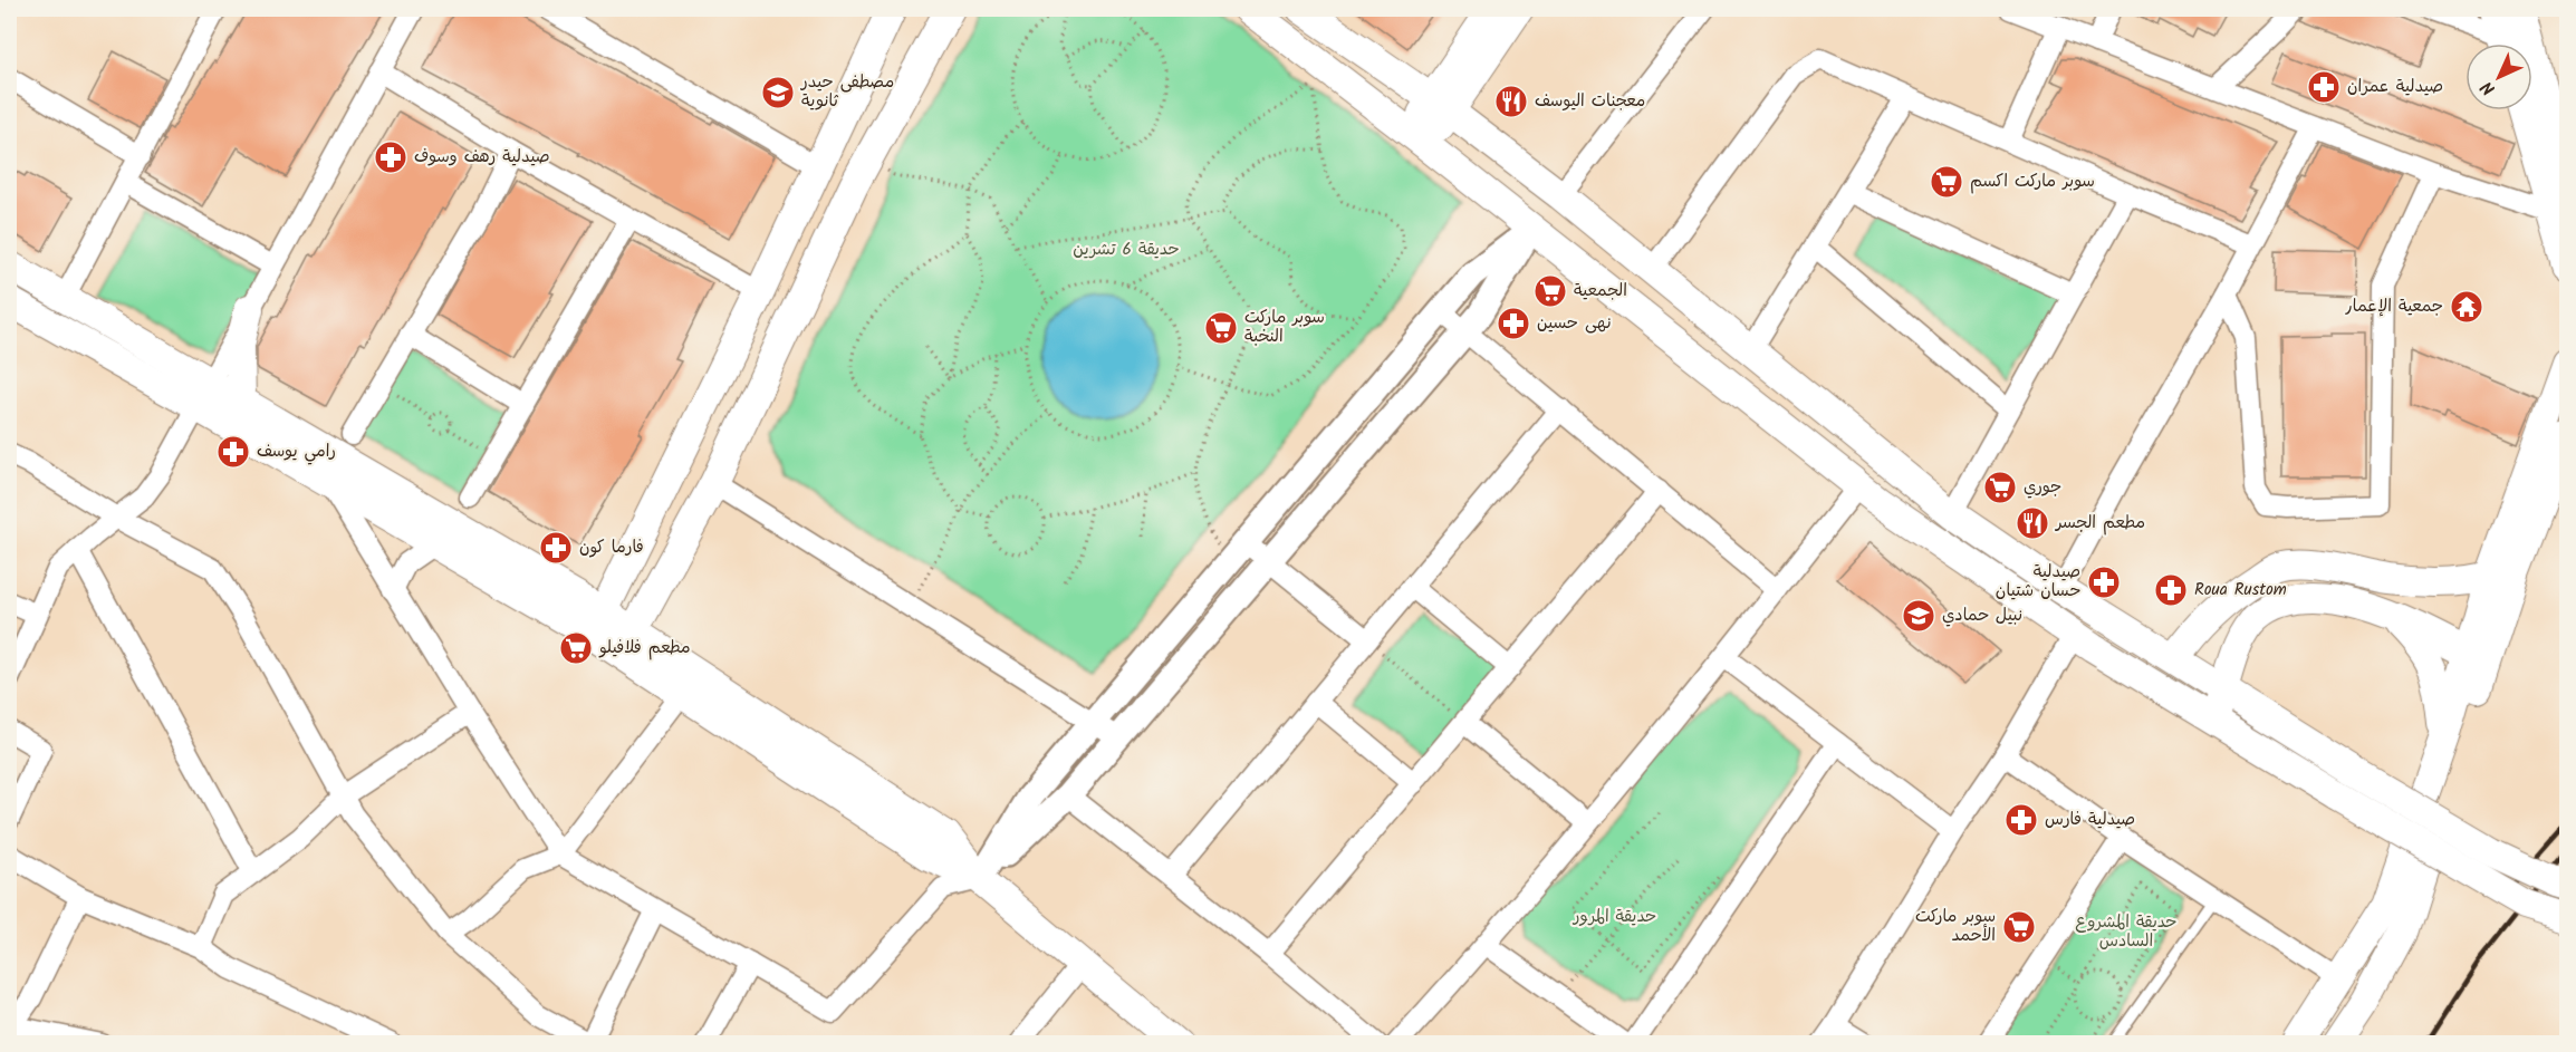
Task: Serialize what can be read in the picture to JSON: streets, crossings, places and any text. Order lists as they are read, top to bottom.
{
  "parks": ["حديقة 6 تشرين", "حديقة المرور", "حديقة المشروع السادس"],
  "places": {
    "pharmacy": [
      "صيدلية عمران",
      "صيدلية رهف وسوف",
      "نهى حسين",
      "رامي يوسف",
      "فارما كون",
      "صيدلية حسان شتيان",
      "Roua Rustom",
      "صيدلية فارس"
    ],
    "school or university": ["مصطفى حيدر ثانوية", "نبيل حمادي"],
    "restaurant": ["معجنات اليوسف", "مطعم الجسر"],
    "supermarket": [
      "سوبر ماركت اكسم",
      "الجمعية",
      "سوبر ماركت النخبة",
      "جوري",
      "مطعم فلافيلو",
      "سوبر ماركت الأحمد"
    ],
    "temple": ["جمعية الإعمار"]
  },
  "north": "bottom left"
}
